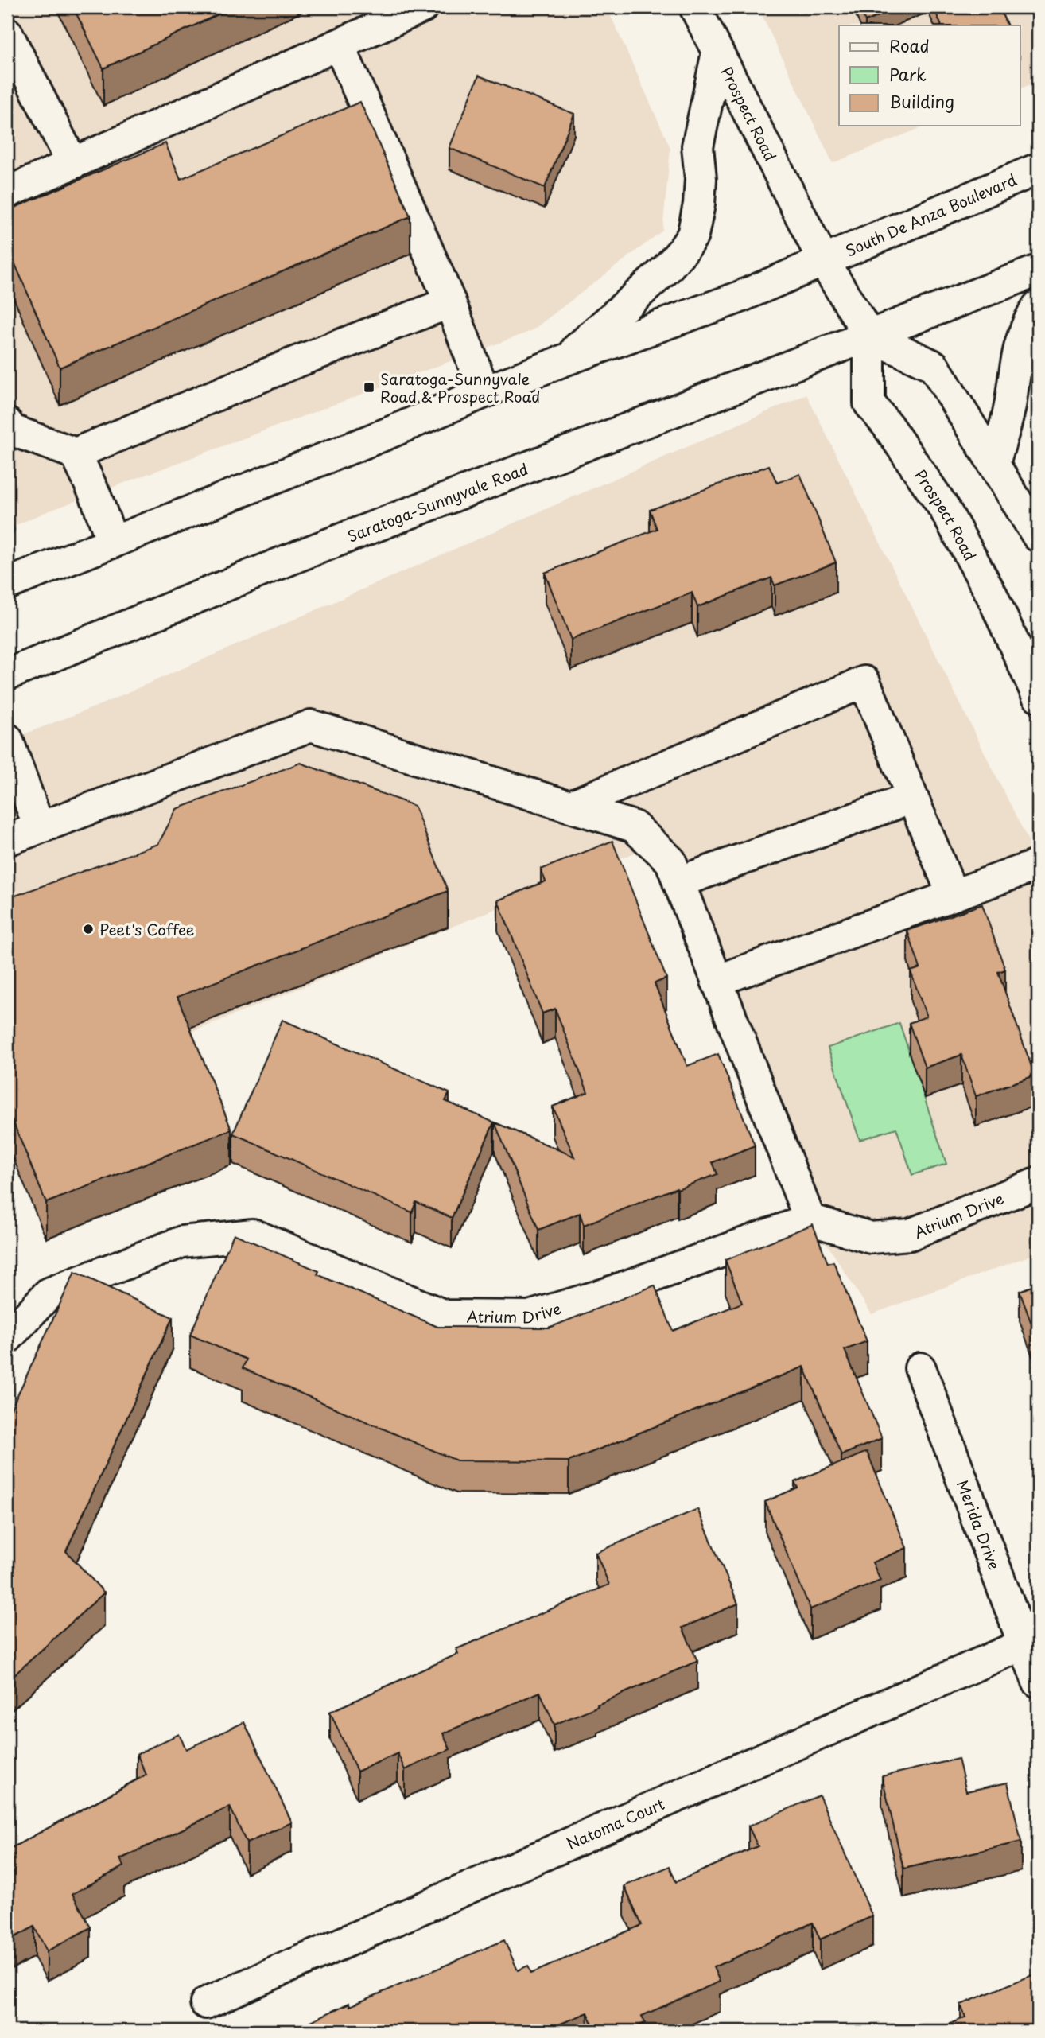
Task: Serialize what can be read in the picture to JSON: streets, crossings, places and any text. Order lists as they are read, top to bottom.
{
  "streets": {
    "main road": [
      "Prospect Road",
      "South De Anza Boulevard",
      "Saratoga-Sunnyvale Road",
      "Atrium Drive",
      "Merida Drive",
      "Natoma Court"
    ]
  },
  "crossings": [
    ["Prospect Road", "South De Anza Boulevard"],
    ["Prospect Road", "Saratoga-Sunnyvale Road"],
    ["Merida Drive", "Natoma Court"]
  ],
  "places": {
    "transit": ["Saratoga-Sunnyvale Road & Prospect Road"],
    "other": ["Peet's Coffee"]
  },
  "legend": ["Road", "Park", "Building"]
}
